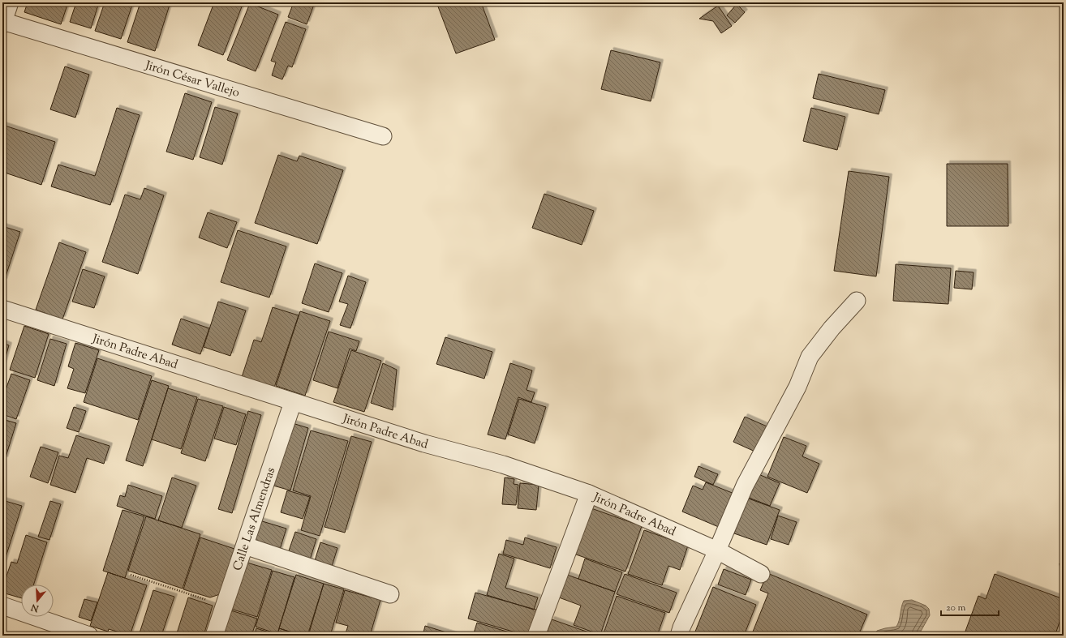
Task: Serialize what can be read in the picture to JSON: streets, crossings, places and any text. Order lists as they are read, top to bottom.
{
  "streets": {
    "street": ["Jirón César Vallejo", "Jirón Padre Abad", "Calle Las Almendras"]
  },
  "crossings": [
    ["Jirón Padre Abad", "Calle Las Almendras"]
  ],
  "scale_bar": "20 m",
  "north": "bottom"
}
